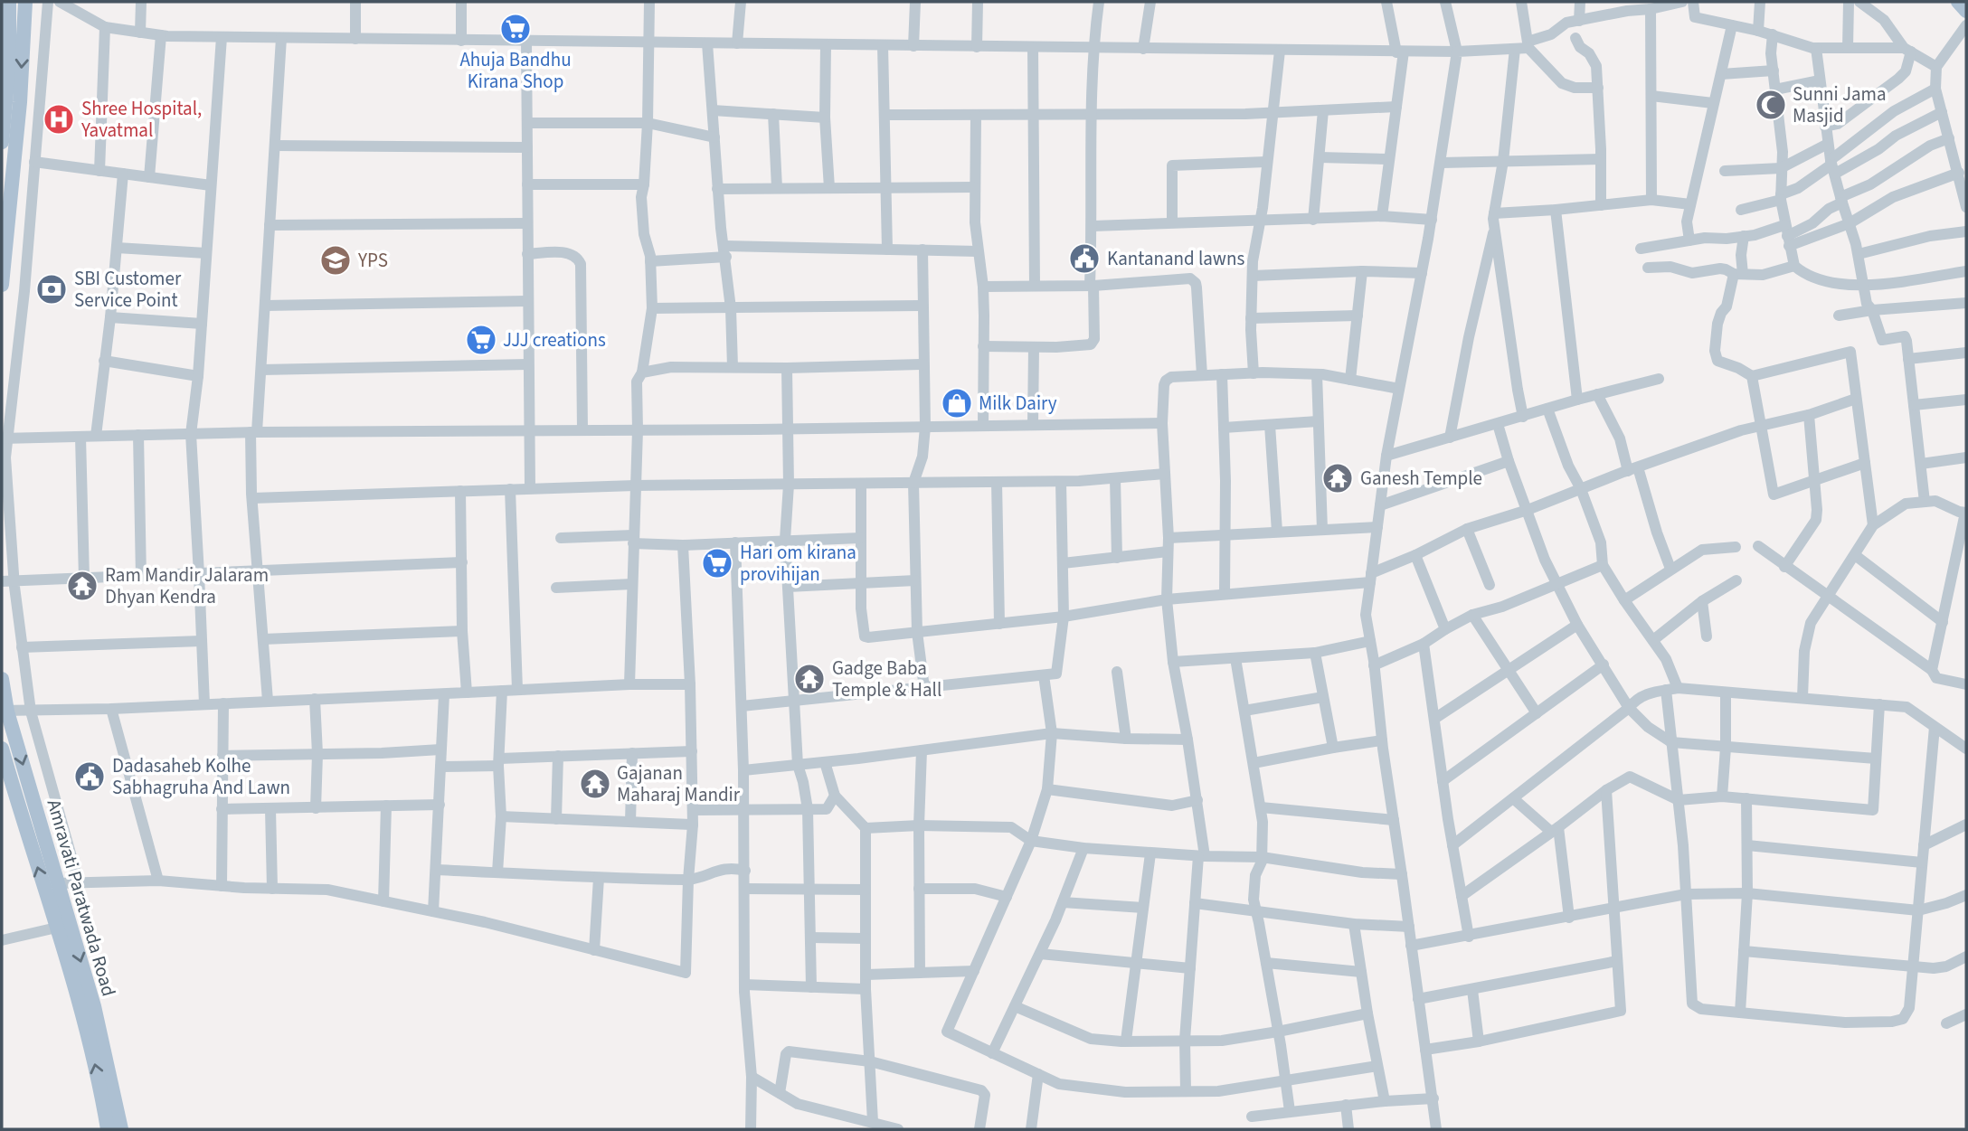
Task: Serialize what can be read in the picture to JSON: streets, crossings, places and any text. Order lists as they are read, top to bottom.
{
  "streets": {
    "main road": ["Amravati Paratwada Road"]
  },
  "places": {
    "supermarket": ["Ahuja Bandhu Kirana Shop", "JJJ creations", "Hari om kirana provihijan"],
    "mosque": ["Sunni Jama Masjid"],
    "hospital": ["Shree Hospital, Yavatmal"],
    "public building": ["Kantanand lawns", "Dadasaheb Kolhe Sabhagruha And Lawn"],
    "school or university": ["YPS"],
    "bank": ["SBI Customer Service Point"],
    "shop": ["Milk Dairy"],
    "temple": [
      "Ganesh Temple",
      "Ram Mandir Jalaram Dhyan Kendra",
      "Gadge Baba Temple & Hall",
      "Gajanan Maharaj Mandir"
    ]
  }
}
